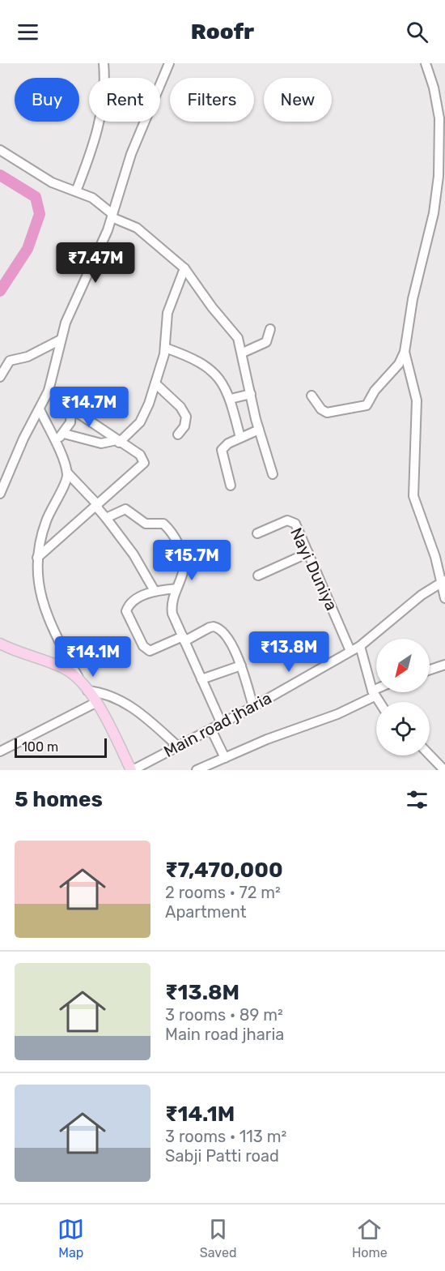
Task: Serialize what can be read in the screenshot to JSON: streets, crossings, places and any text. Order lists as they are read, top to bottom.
{
  "streets": {
    "street": ["Nayi Duniya", "Main road jharia"]
  },
  "crossings": [
    ["Nayi Duniya", "Main road jharia"]
  ],
  "scale_bar": "100 m",
  "north": "bottom left",
  "page": {
    "header": "Roofr",
    "chip": [
      "Buy",
      "Rent",
      "Filters",
      "New"
    ],
    "price": [
      "₹7.47M",
      "₹14.7M",
      "₹15.7M",
      "₹13.8M",
      "₹14.1M"
    ],
    "scale": "100 m",
    "heading": "5 homes",
    "list": [
      {
        "name": "₹7,470,000",
        "note": "2 rooms · 72 m² · Apartment"
      },
      {
        "name": "₹13.8M",
        "note": "3 rooms · 89 m² · Main road jharia"
      },
      {
        "name": "₹14.1M",
        "note": "3 rooms · 113 m² · Sabji Patti road"
      }
    ],
    "tabs": ["Map", "Saved", "Home"]
  }
}
